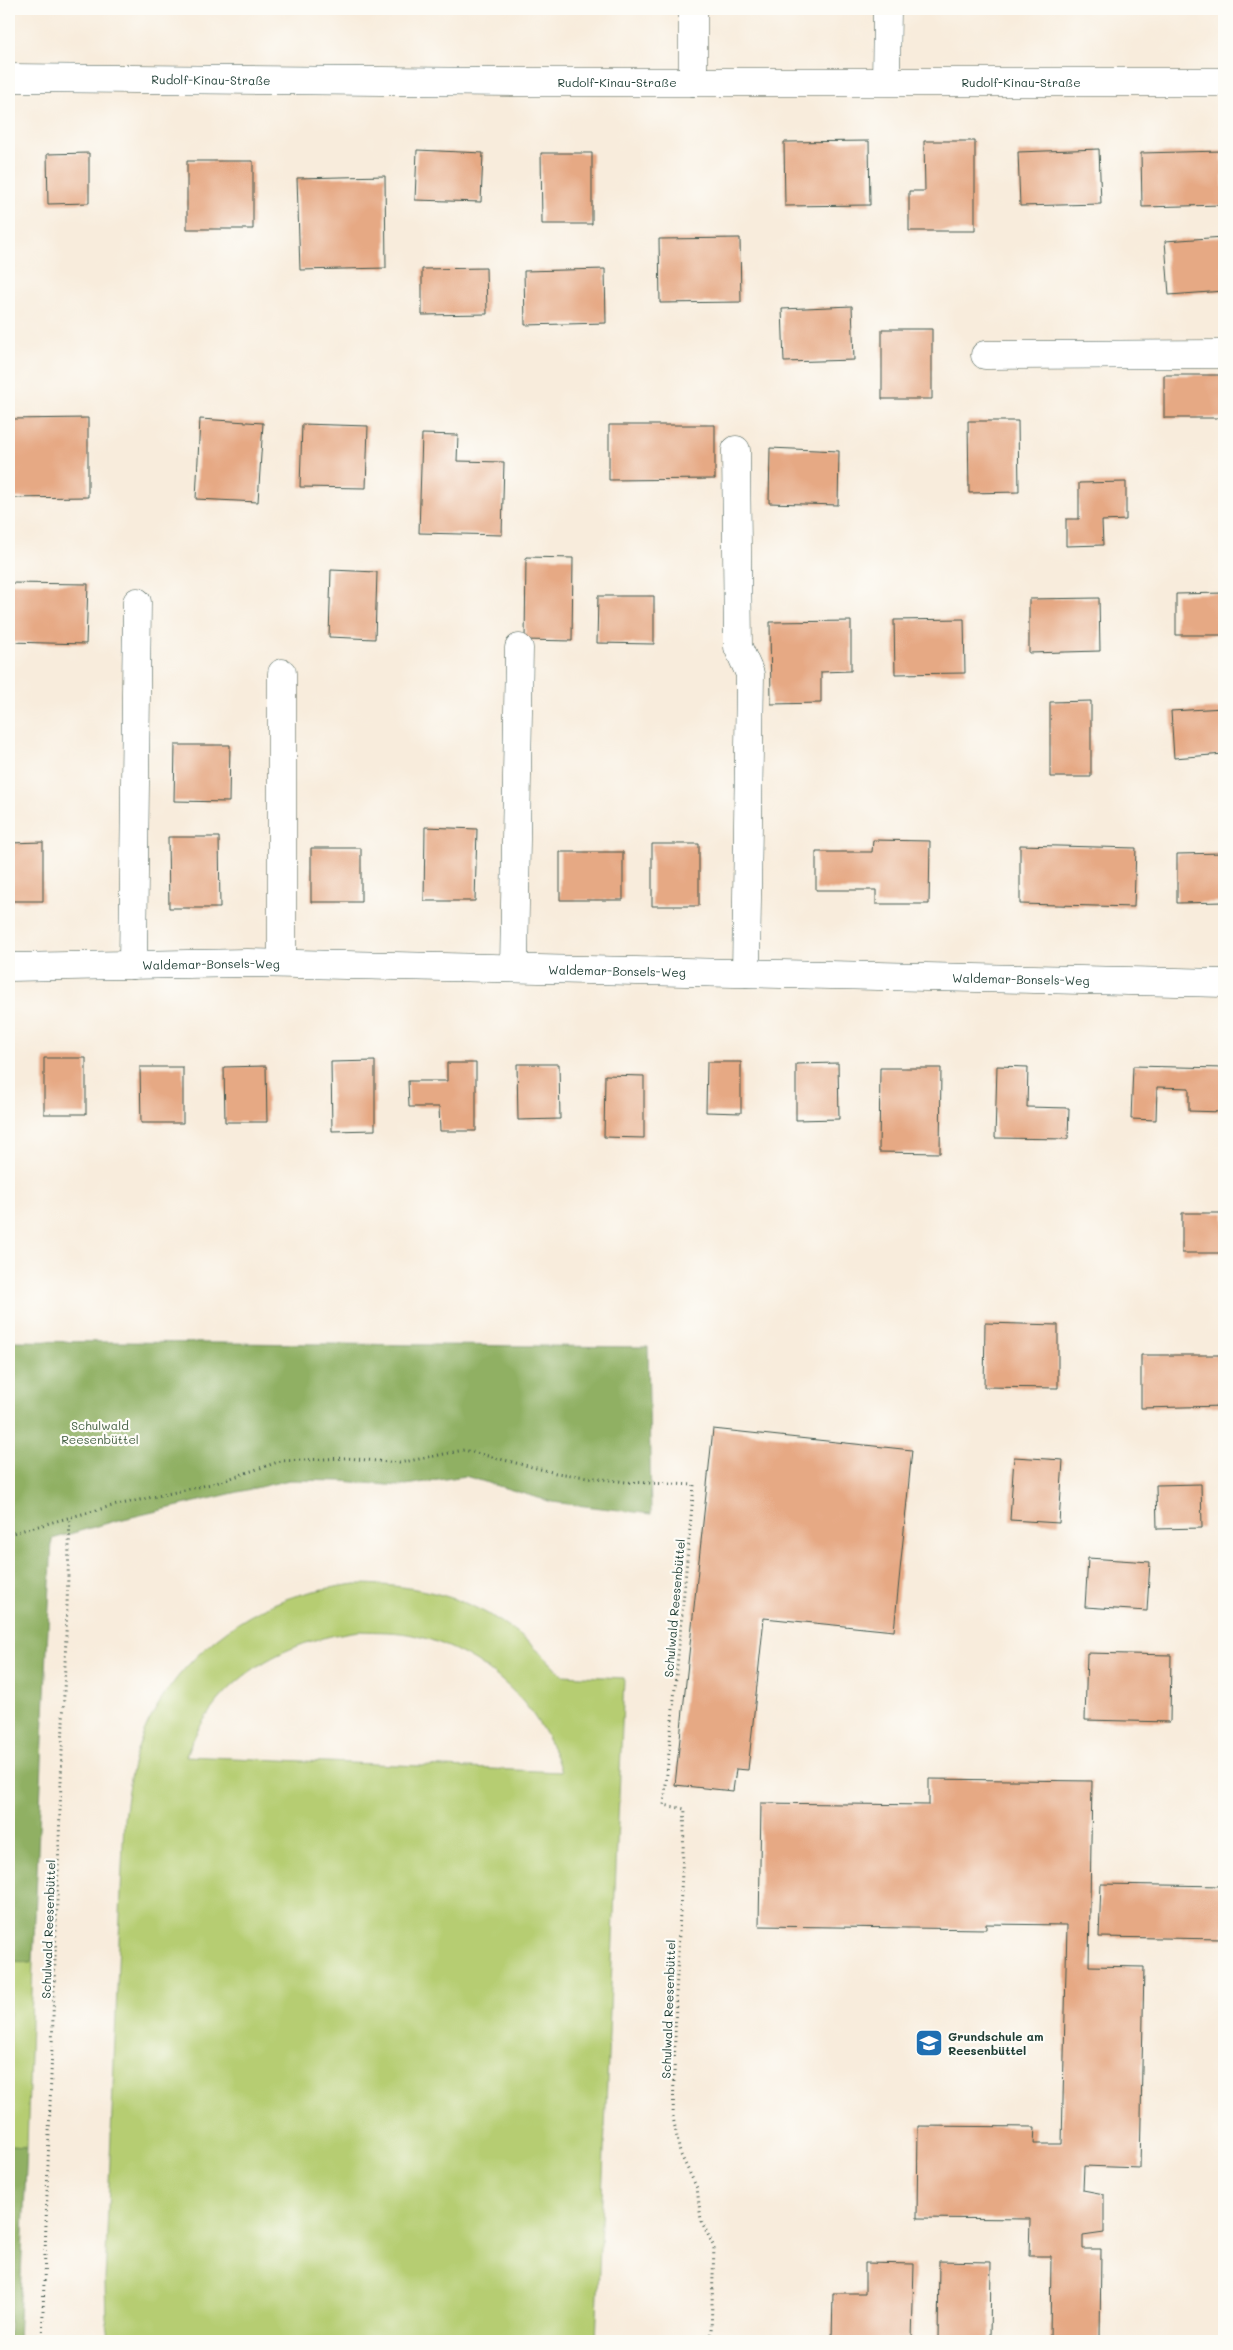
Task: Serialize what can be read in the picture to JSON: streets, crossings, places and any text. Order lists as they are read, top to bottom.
{
  "streets": {
    "street": ["Rudolf-Kinau-Straße", "Waldemar-Bonsels-Weg"],
    "path": ["Schulwald Reesenbüttel"]
  },
  "parks": ["Schulwald Reesenbüttel"],
  "places": {
    "school or university": ["Grundschule am Reesenbüttel"]
  }
}
